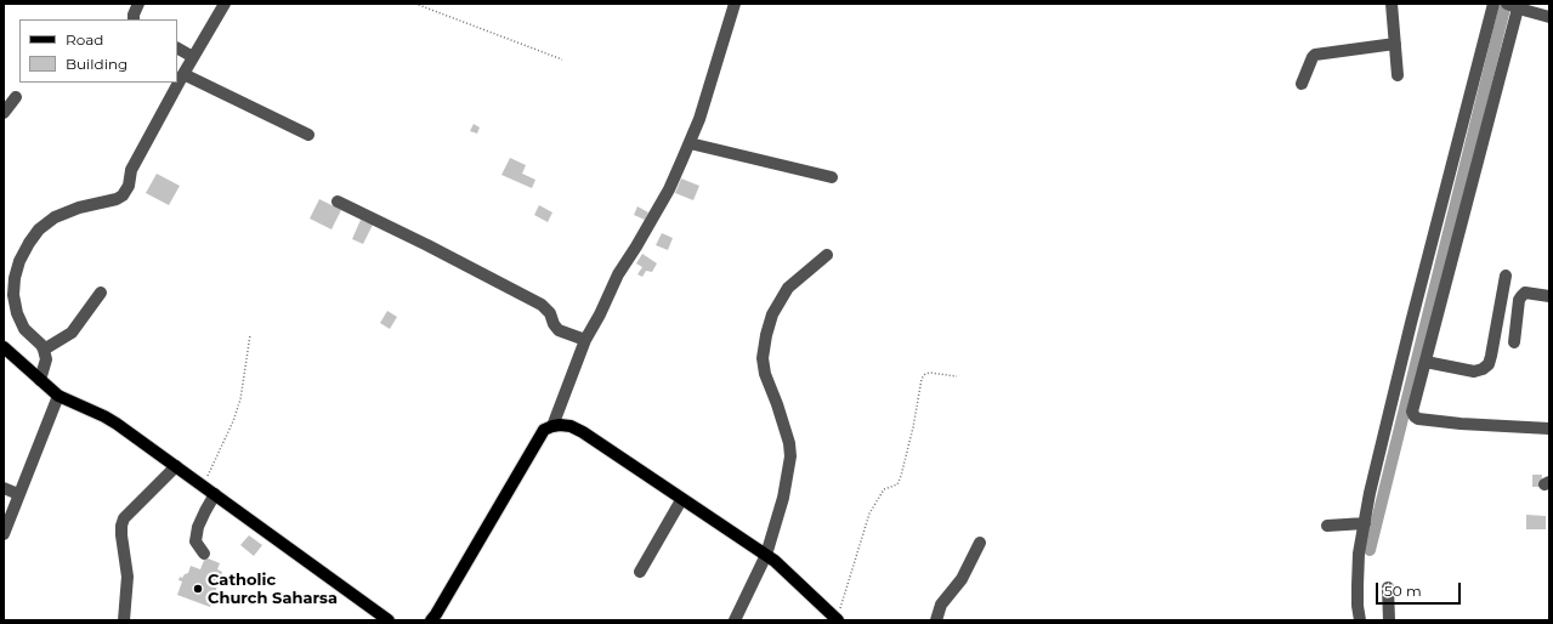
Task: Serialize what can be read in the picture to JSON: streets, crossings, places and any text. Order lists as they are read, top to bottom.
{
  "places": ["Catholic Church Saharsa"],
  "legend": ["Road", "Building"],
  "scale_bar": "50 m"
}
